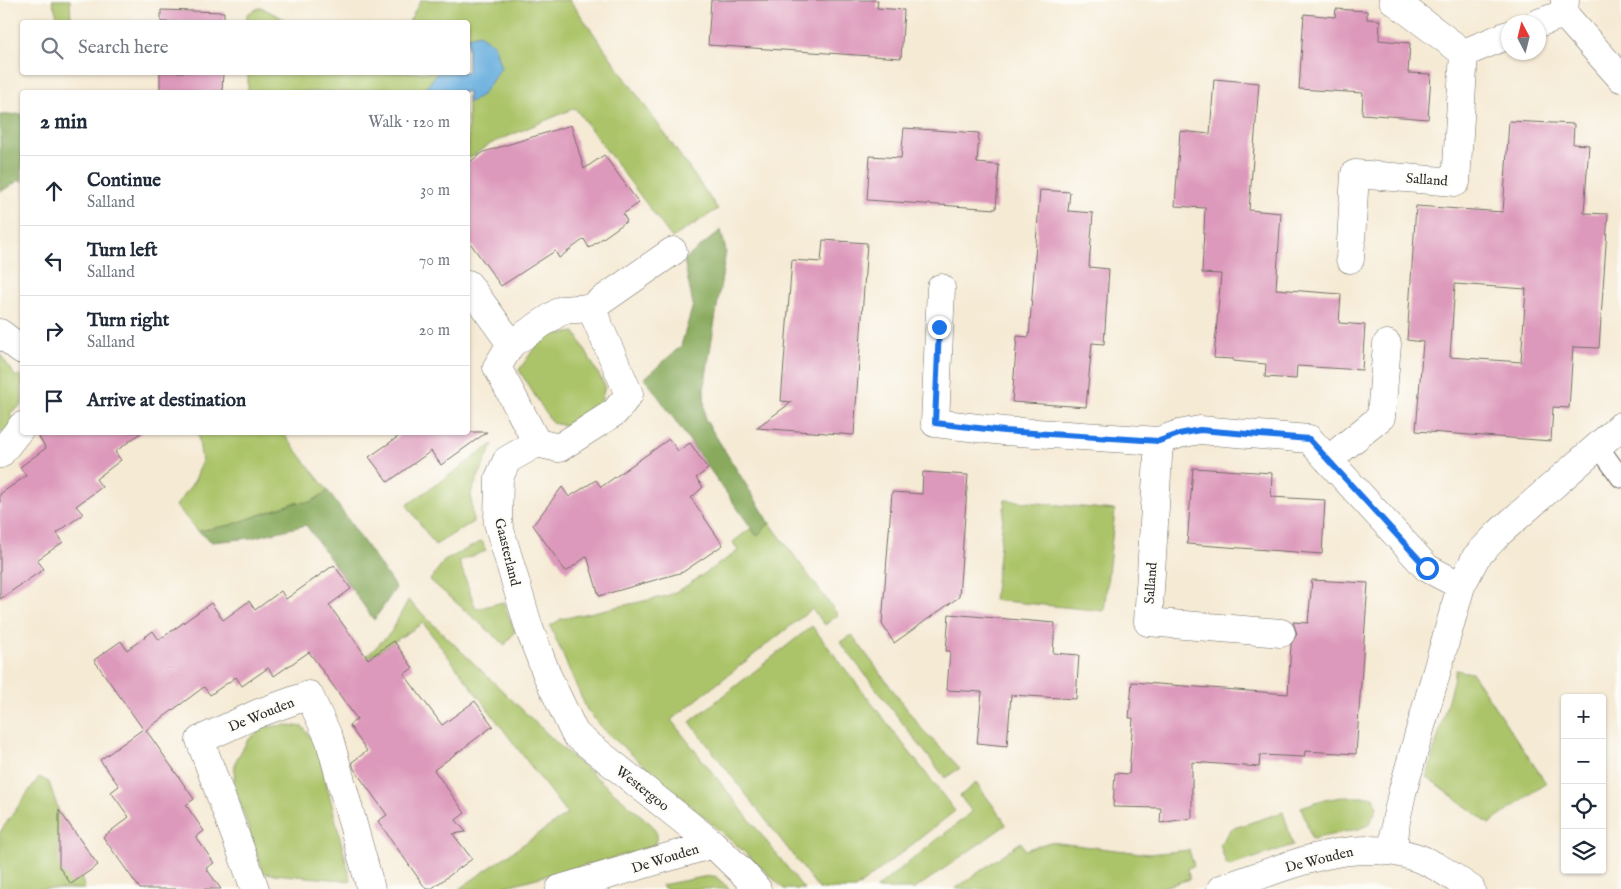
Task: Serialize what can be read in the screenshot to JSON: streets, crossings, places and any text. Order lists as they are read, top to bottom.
{
  "streets": {
    "street": [
      "Salland",
      "Gaasterland",
      "De Wouden",
      "Westergoo"
    ]
  },
  "crossings": [
    ["Gaasterland", "Westergoo"],
    ["De Wouden", "Westergoo"]
  ],
  "north": "top",
  "page": {
    "search": "Search here",
    "heading": ["2 min", "Walk · 120 m"],
    "list": [
      ["Continue", "Salland", "30 m"],
      ["Turn left", "Salland", "70 m"],
      ["Turn right", "Salland", "20 m"],
      "Arrive at destination"
    ],
    "map_buttons": ["+", "−"]
  }
}
